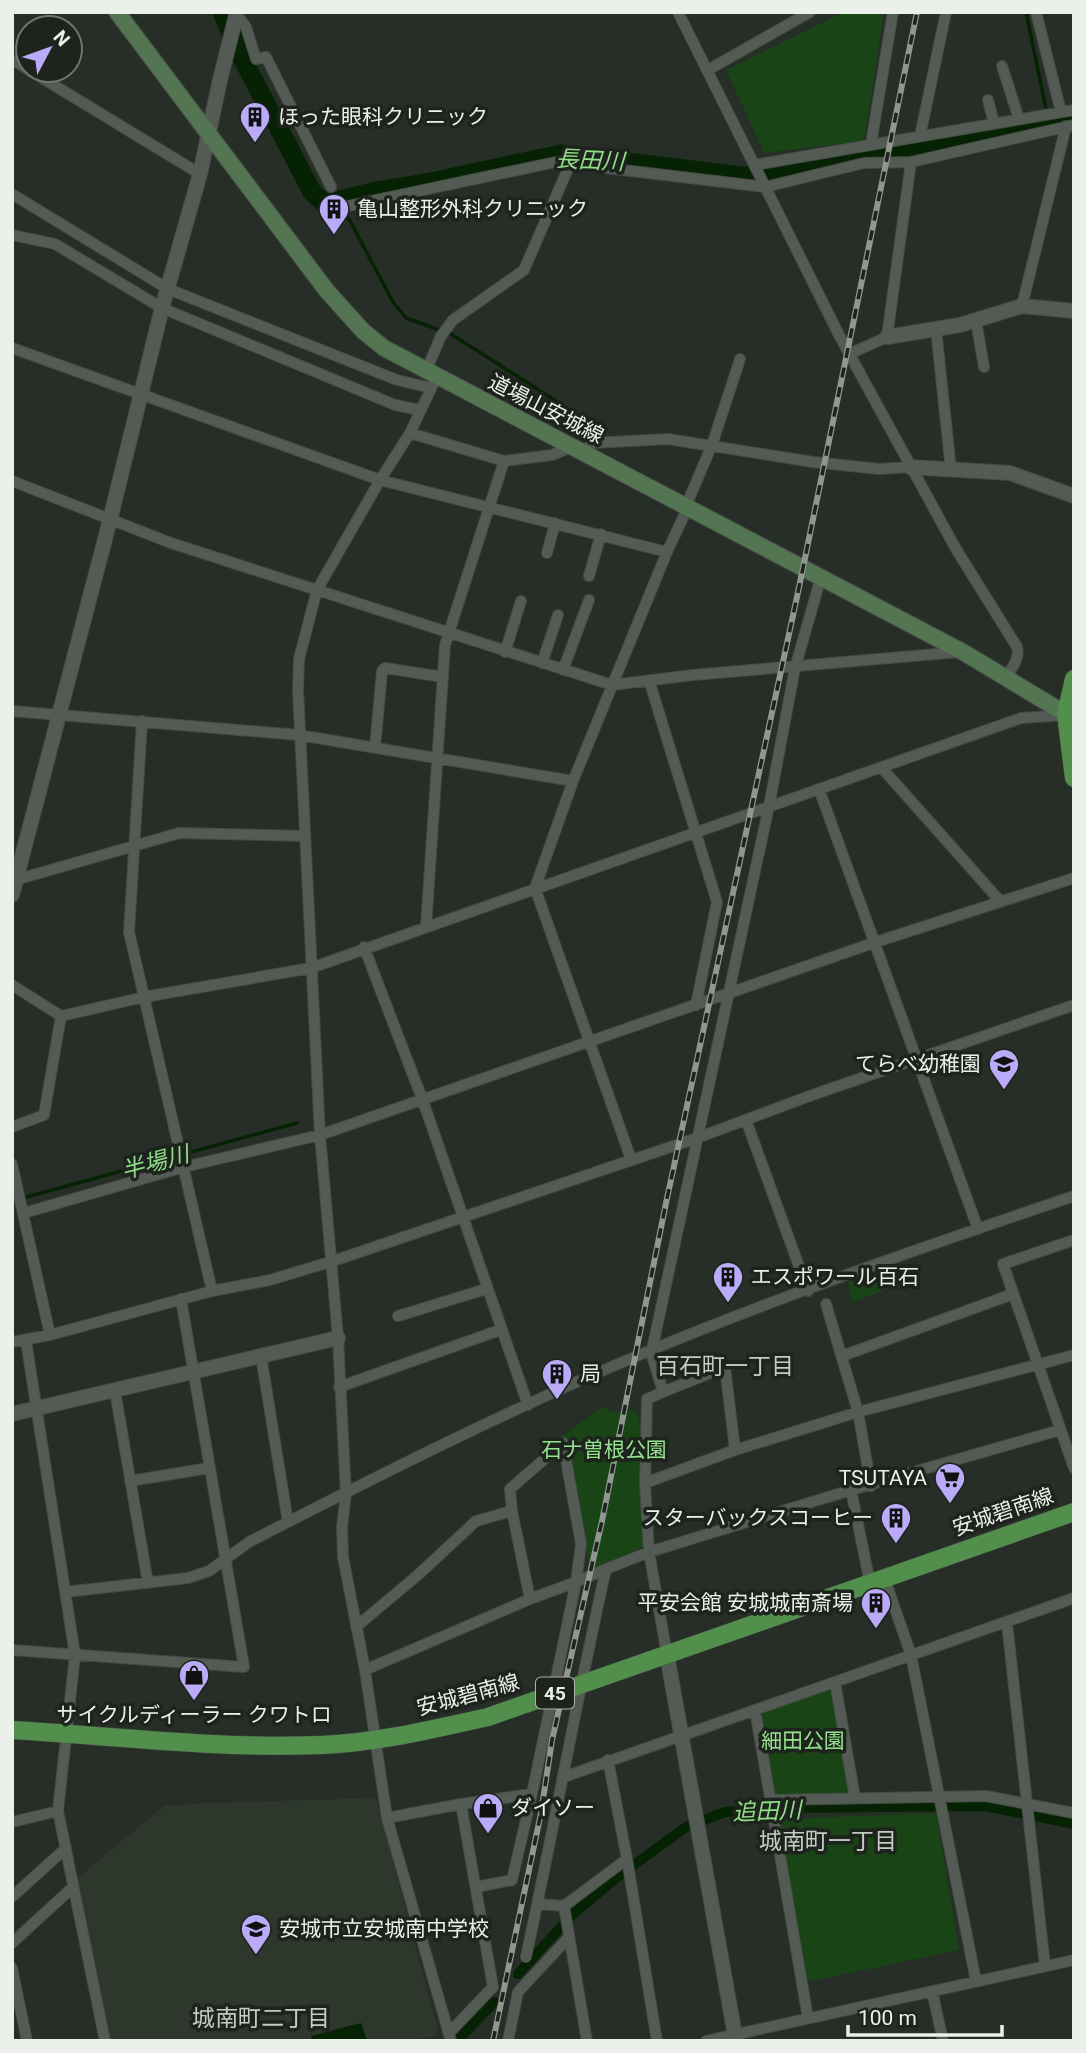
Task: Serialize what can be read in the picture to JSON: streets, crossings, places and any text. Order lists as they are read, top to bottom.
{
  "streets": {
    "main road": ["道場山安城線", "安城碧南線", "45"]
  },
  "districts": ["百石町一丁目", "城南町一丁目", "城南町二丁目"],
  "water": ["長田川", "半場川", "追田川"],
  "parks": ["石ナ曽根公園", "細田公園"],
  "places": {
    "building": [
      "ほった眼科クリニック",
      "亀山整形外科クリニック",
      "エスポワール百石",
      "局",
      "スターバックスコーヒー",
      "平安会館 安城城南斎場"
    ],
    "school or university": ["てらべ幼稚園", "安城市立安城南中学校"],
    "supermarket": ["TSUTAYA"],
    "shop": ["サイクルディーラー クワトロ", "ダイソー"]
  },
  "scale_bar": "100 m",
  "north": "top right"
}
